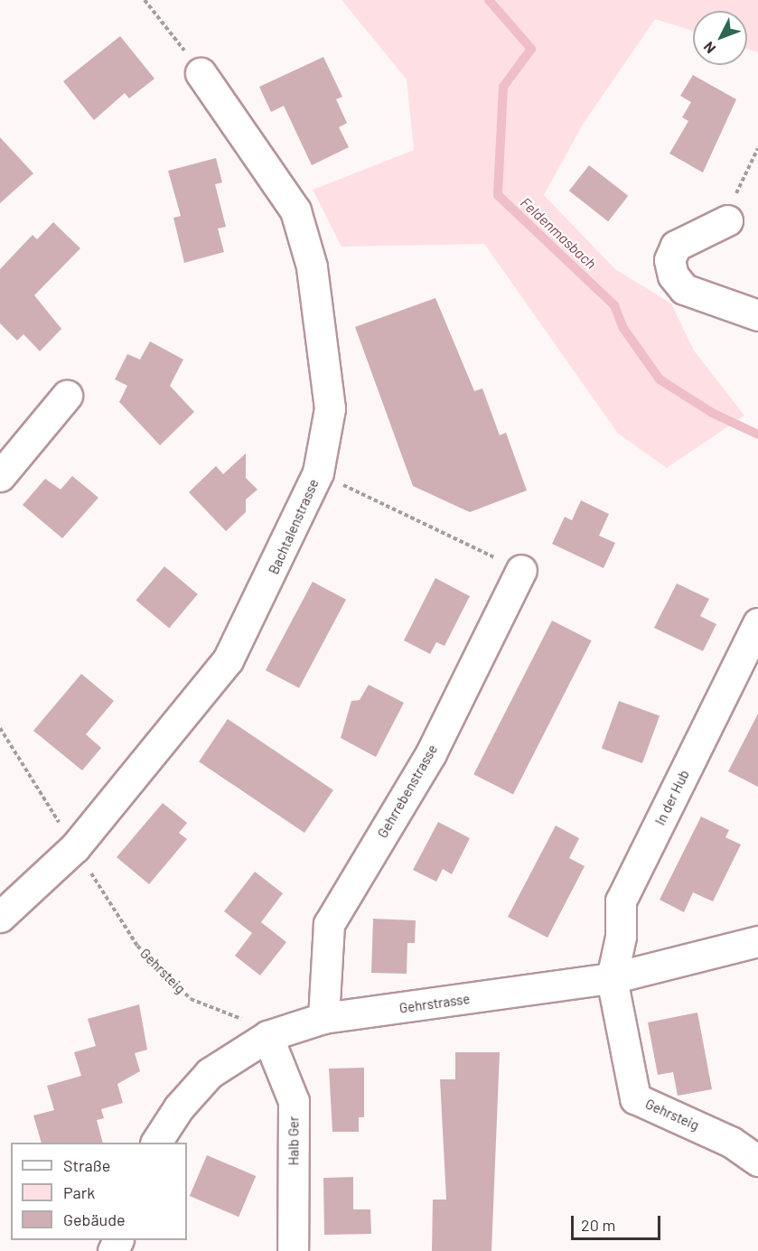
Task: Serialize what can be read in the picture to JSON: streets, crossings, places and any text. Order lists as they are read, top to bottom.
{
  "streets": {
    "street": [
      "Bachtalenstrasse",
      "Gehrrebenstrasse",
      "In der Hub",
      "Gehrsteig",
      "Gehrstrasse",
      "Halb Ger"
    ]
  },
  "crossings": [
    ["Gehrrebenstrasse", "Gehrstrasse"],
    ["In der Hub", "Gehrsteig"],
    ["In der Hub", "Gehrstrasse"],
    ["Gehrsteig", "Gehrstrasse"],
    ["Gehrsteig", "Halb Ger"],
    ["Gehrstrasse", "Halb Ger"]
  ],
  "water": ["Feldenmasbach"],
  "legend": ["Straße", "Park", "Gebäude"],
  "scale_bar": "20 m",
  "north": "bottom left"
}
